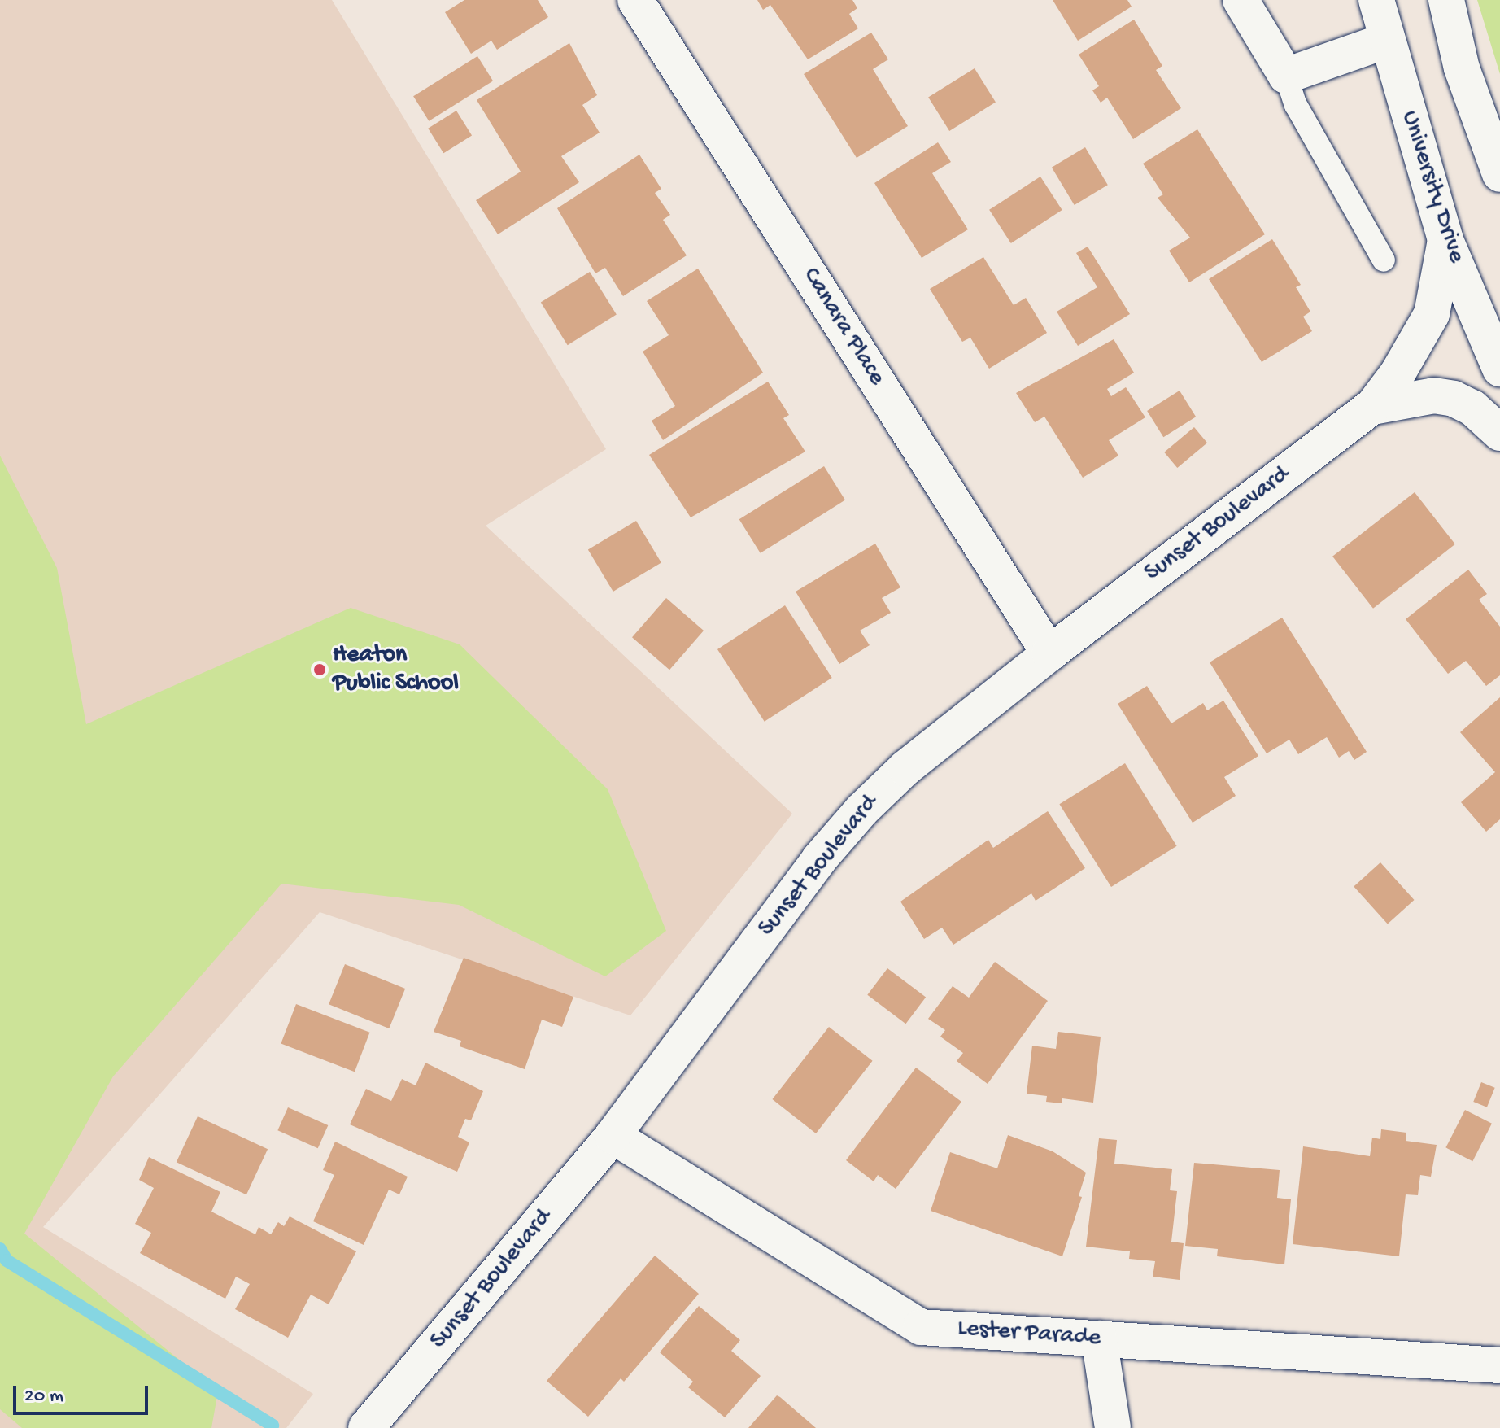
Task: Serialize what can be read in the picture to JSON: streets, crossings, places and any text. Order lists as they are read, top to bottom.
{
  "streets": {
    "street": [
      "University Drive",
      "Canara Place",
      "Sunset Boulevard",
      "Lester Parade"
    ]
  },
  "crossings": [
    ["University Drive", "Sunset Boulevard"],
    ["Canara Place", "Sunset Boulevard"],
    ["Sunset Boulevard", "Lester Parade"]
  ],
  "places": ["Heaton Public School"],
  "scale_bar": "20 m"
}
